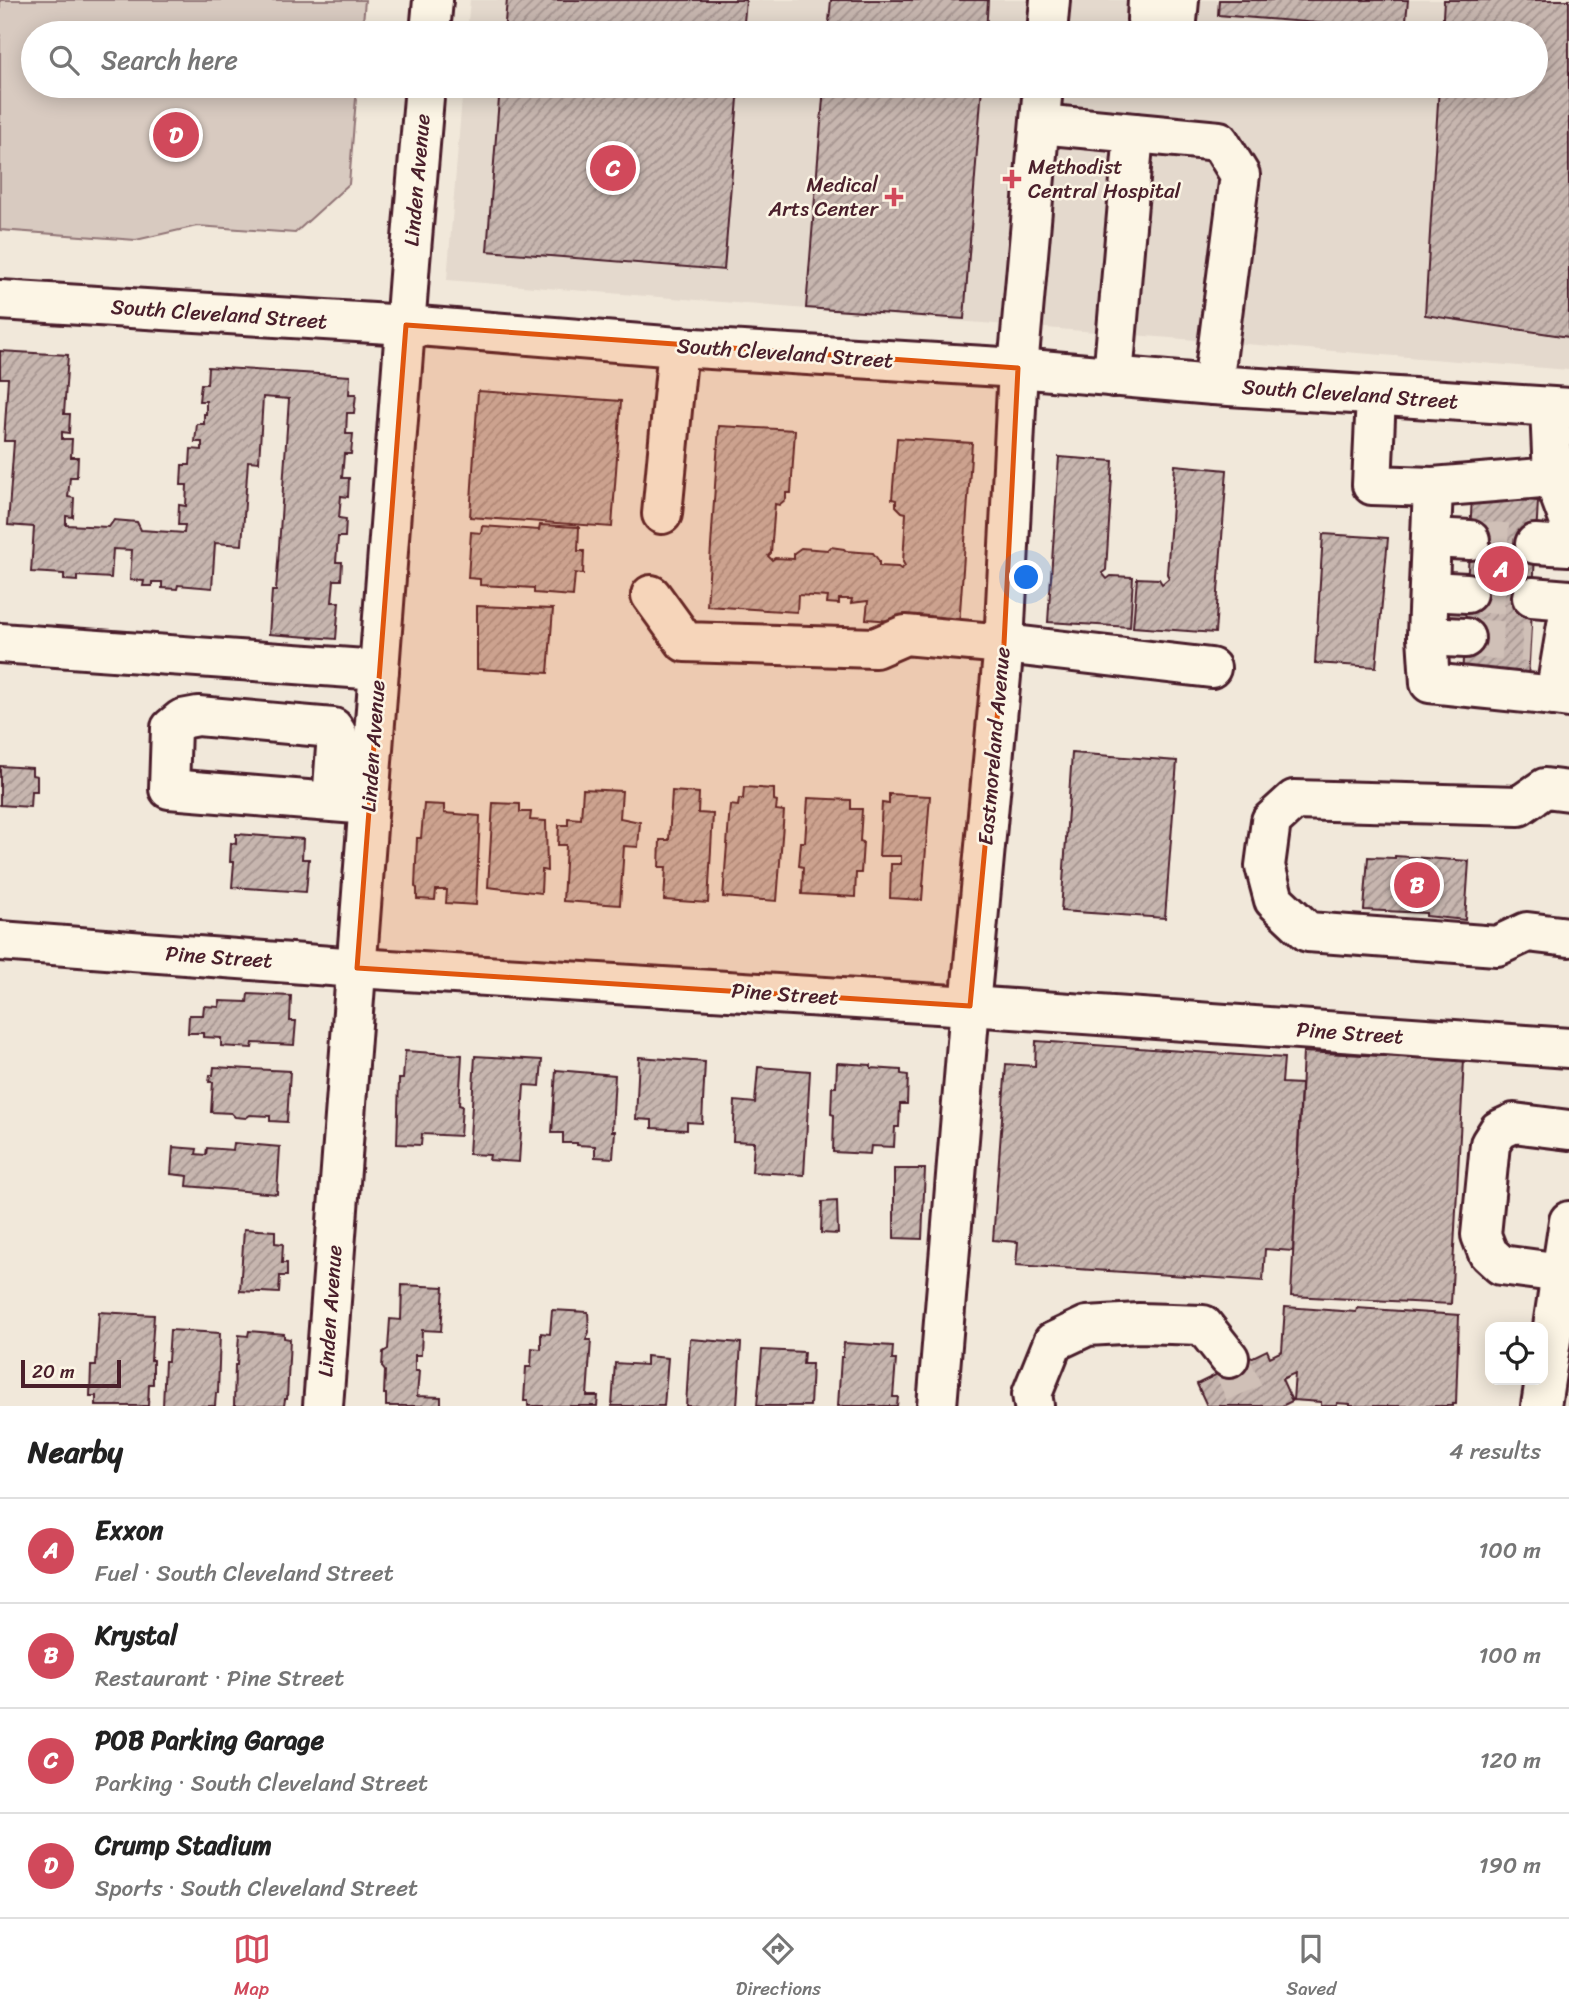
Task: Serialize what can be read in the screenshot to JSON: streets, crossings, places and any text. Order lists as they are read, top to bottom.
{
  "streets": {
    "street": [
      "Linden Avenue",
      "South Cleveland Street",
      "Eastmoreland Avenue",
      "Pine Street"
    ]
  },
  "crossings": [
    ["Linden Avenue", "South Cleveland Street"],
    ["Linden Avenue", "Pine Street"],
    ["South Cleveland Street", "Eastmoreland Avenue"],
    ["Eastmoreland Avenue", "Pine Street"]
  ],
  "places": {
    "health": ["Methodist Central Hospital", "Medical Arts Center"]
  },
  "scale_bar": "20 m",
  "page": {
    "search": "Search here",
    "pins": [
      "D",
      "C",
      "A",
      "B"
    ],
    "scale": "20 m",
    "heading": ["Nearby", "4 results"],
    "list": [
      {
        "mark": "A",
        "name": "Exxon",
        "note": "Fuel · South Cleveland Street",
        "value": "100 m"
      },
      {
        "mark": "B",
        "name": "Krystal",
        "note": "Restaurant · Pine Street",
        "value": "100 m"
      },
      {
        "mark": "C",
        "name": "POB Parking Garage",
        "note": "Parking · South Cleveland Street",
        "value": "120 m"
      },
      {
        "mark": "D",
        "name": "Crump Stadium",
        "note": "Sports · South Cleveland Street",
        "value": "190 m"
      }
    ],
    "nav": ["Map", "Directions", "Saved"]
  }
}
